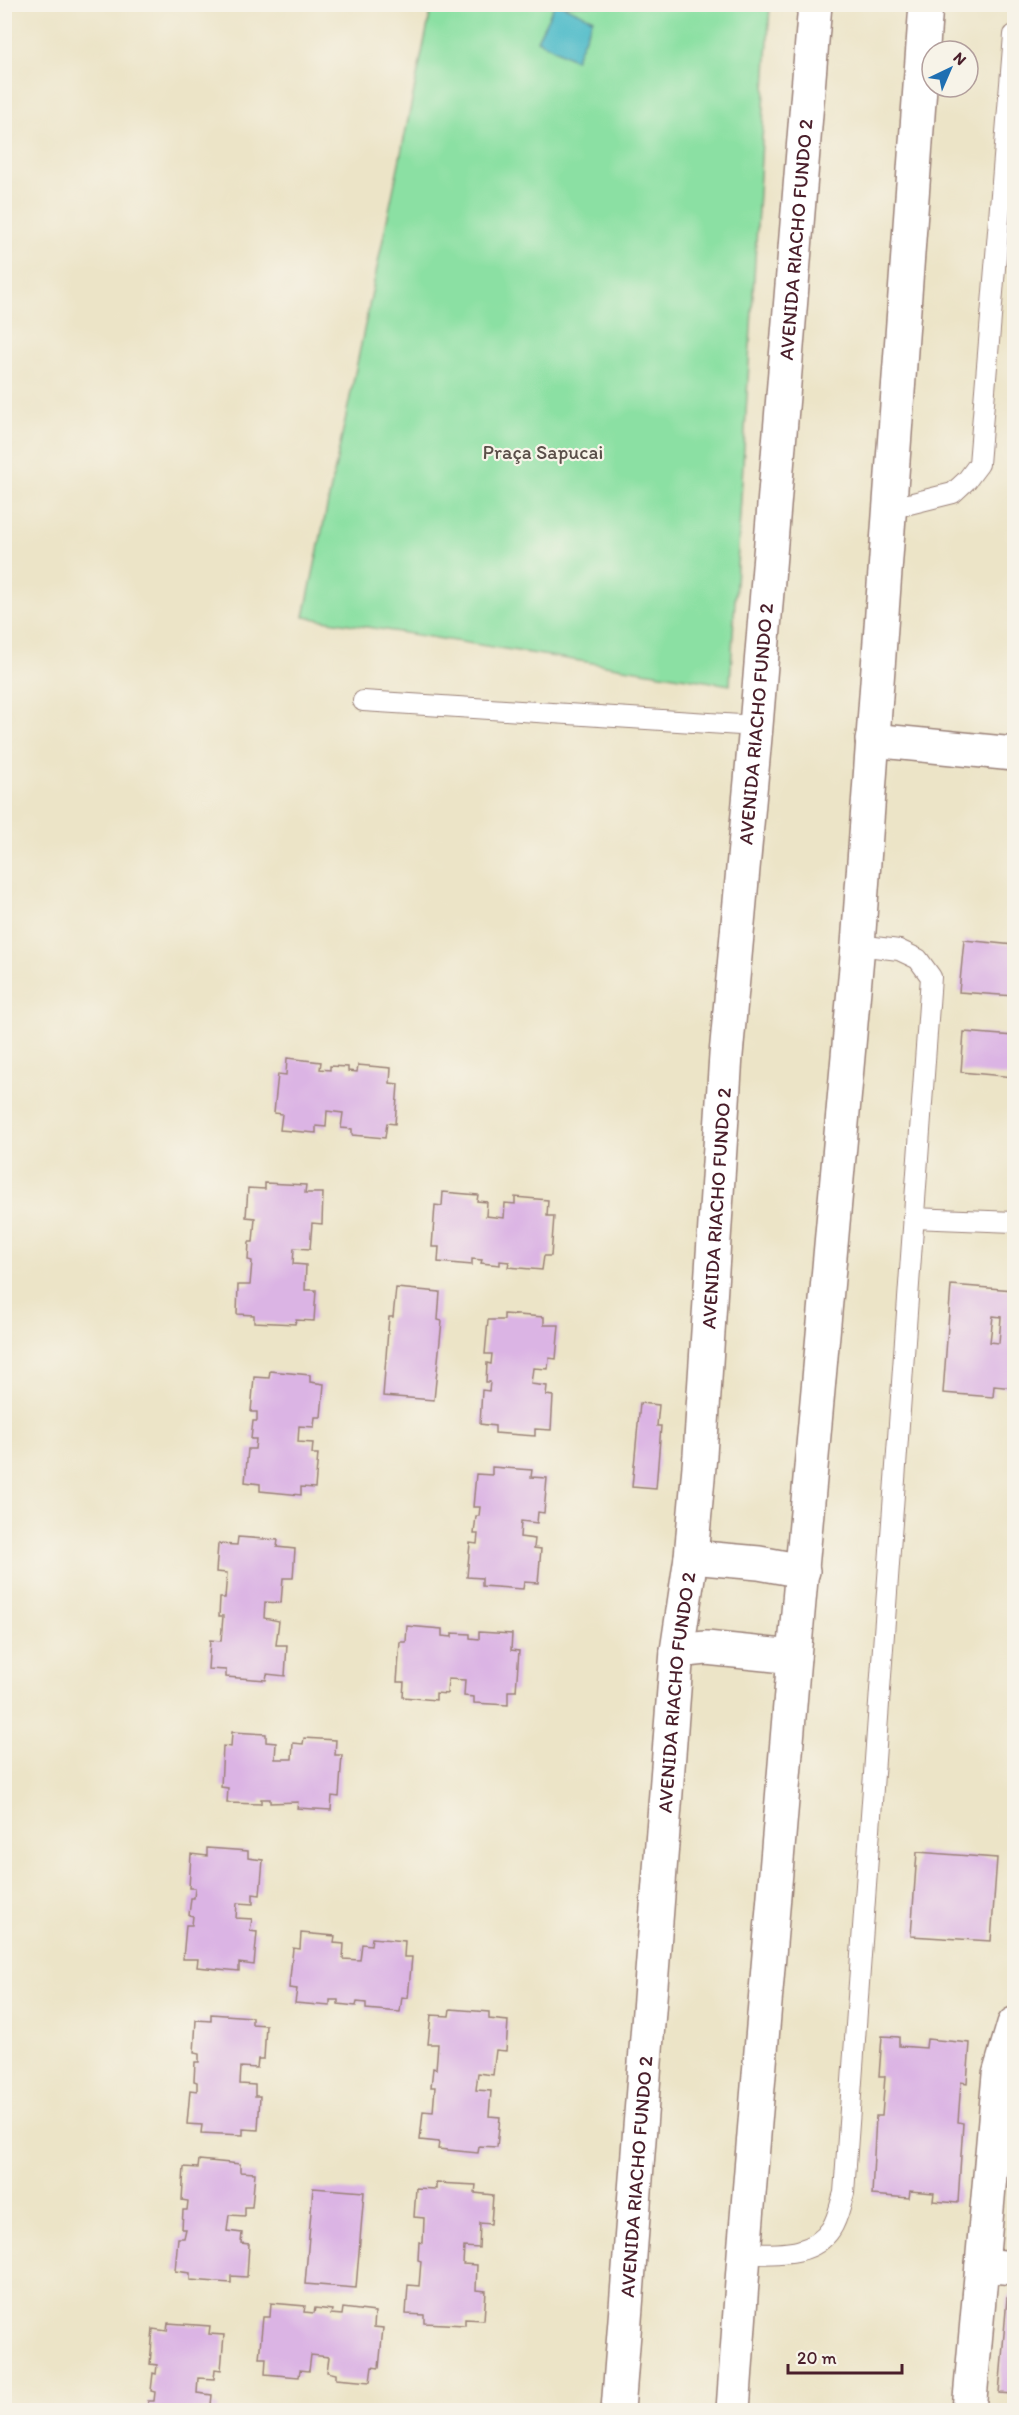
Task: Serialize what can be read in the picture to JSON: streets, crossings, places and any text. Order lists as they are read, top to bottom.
{
  "streets": {
    "street": ["AVENIDA RIACHO FUNDO 2"]
  },
  "parks": ["Praça Sapucai"],
  "scale_bar": "20 m",
  "north": "top right"
}
